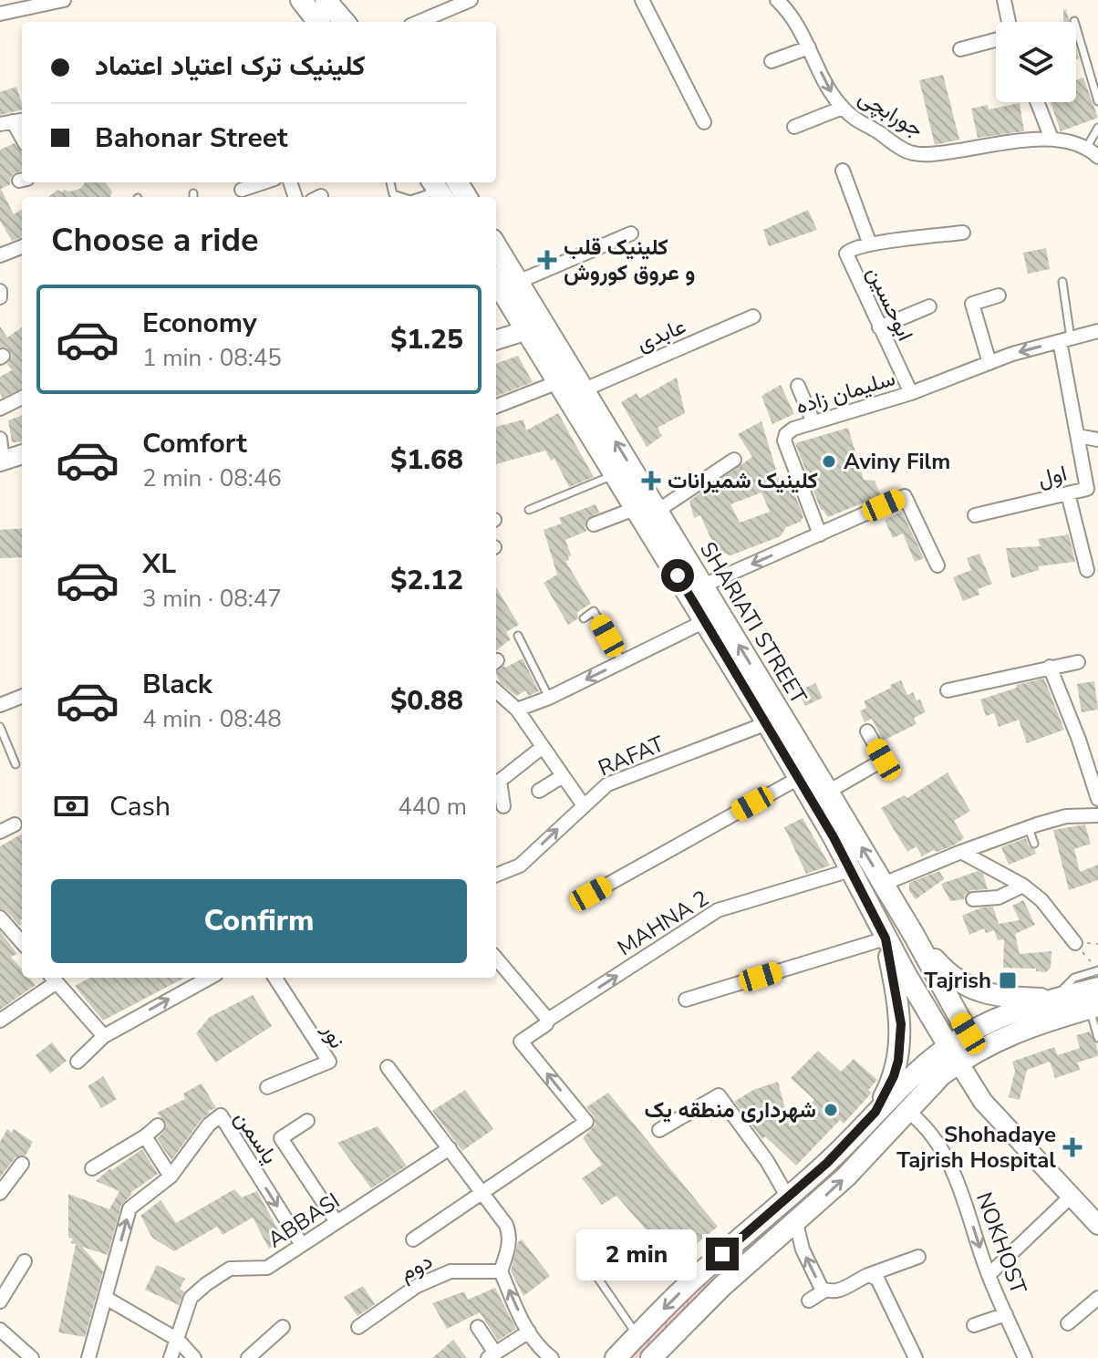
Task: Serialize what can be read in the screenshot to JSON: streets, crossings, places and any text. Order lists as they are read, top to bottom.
{
  "streets": {
    "main road": ["SHARIATI STREET"],
    "street": [
      "جورابچی",
      "ابوحسین",
      "عابدی",
      "سلیمان زاده",
      "اول",
      "RAFAT",
      "MAHNA 2",
      "نور",
      "یاسمن",
      "ABBASI",
      "NOKHOST",
      "دوم"
    ]
  },
  "crossings": [
    ["ابوحسین", "سلیمان زاده"],
    ["عابدی", "SHARIATI STREET"],
    ["SHARIATI STREET", "RAFAT"],
    ["SHARIATI STREET", "MAHNA 2"],
    ["یاسمن", "ABBASI"]
  ],
  "one_way": ["NOKHOST"],
  "places": {
    "health": ["کلینیک قلب و عروق کوروش", "کلینیک شمیرانات", "Shohadaye Tajrish Hospital"],
    "other": ["Aviny Film", "شهرداری منطقه یک"],
    "transit": ["Tajrish"]
  },
  "page": {
    "banner": ["کلینیک ترک اعتیاد اعتماد", "Bahonar Street"],
    "heading": "Choose a ride",
    "list": [
      {
        "name": "Economy",
        "note": "1 min · 08:45",
        "value": "$1.25"
      },
      {
        "name": "Comfort",
        "note": "2 min · 08:46",
        "value": "$1.68"
      },
      {
        "name": "XL",
        "note": "3 min · 08:47",
        "value": "$2.12"
      },
      {
        "name": "Black",
        "note": "4 min · 08:48",
        "value": "$0.88"
      }
    ],
    "pay": ["Cash", "440 m"],
    "buttons": "Confirm",
    "bubble": "2 min"
  }
}
